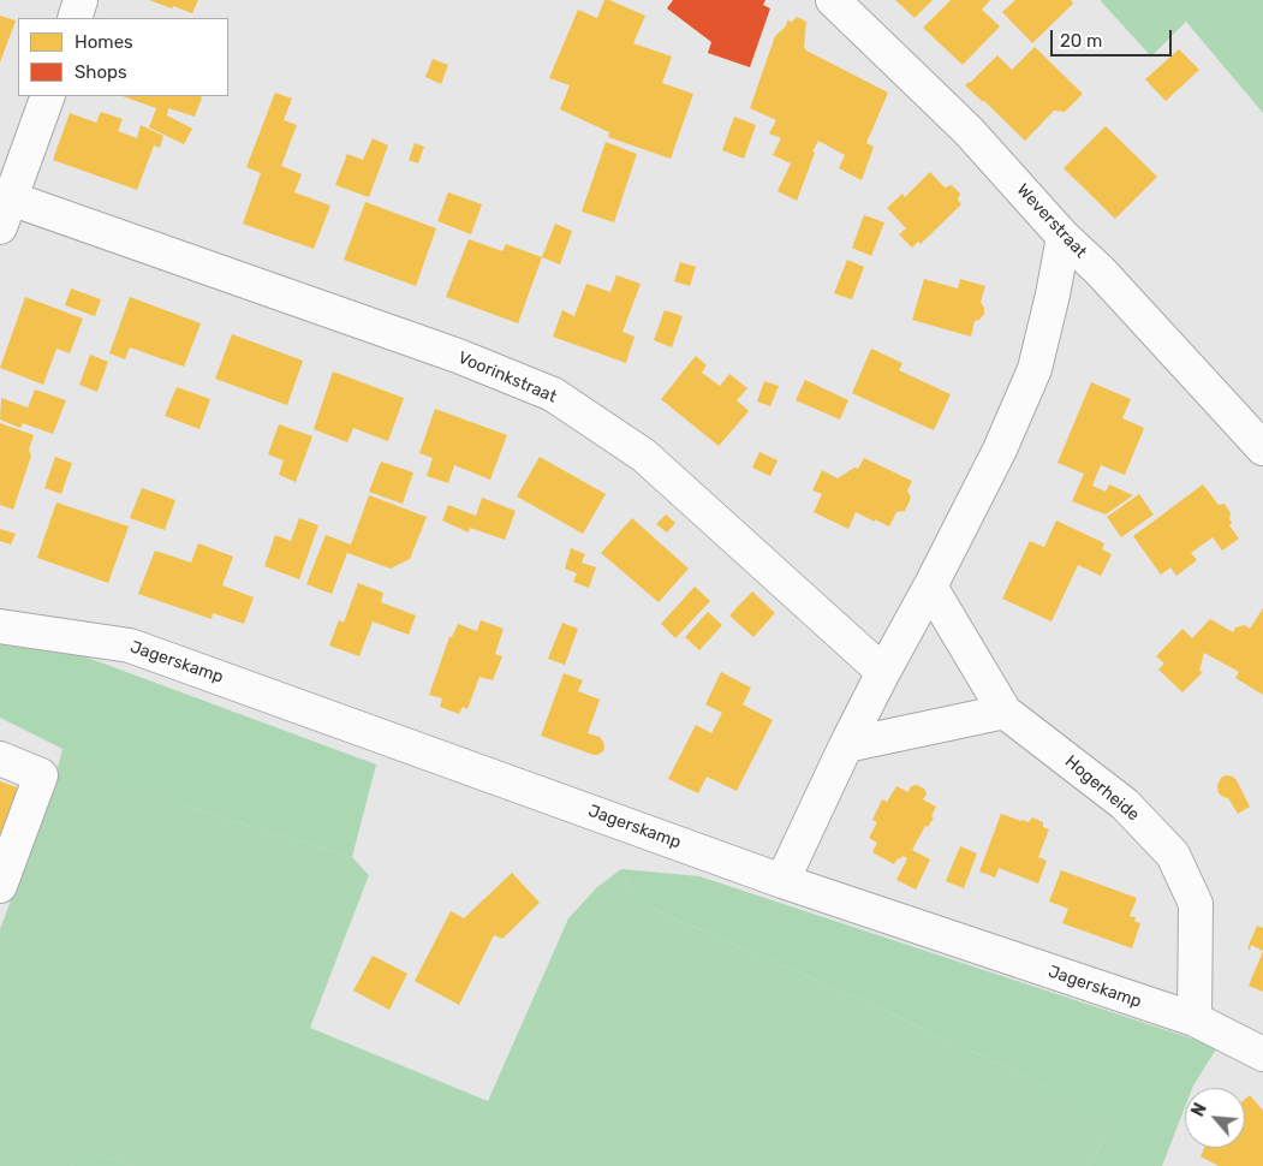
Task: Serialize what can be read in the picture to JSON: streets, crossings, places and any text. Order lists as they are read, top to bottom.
{
  "streets": {
    "street": [
      "Weverstraat",
      "Voorinkstraat",
      "Jagerskamp",
      "Hogerheide"
    ]
  },
  "crossings": [
    ["Jagerskamp", "Hogerheide"]
  ],
  "legend": ["Homes", "Shops"],
  "scale_bar": "20 m",
  "north": "top left"
}
